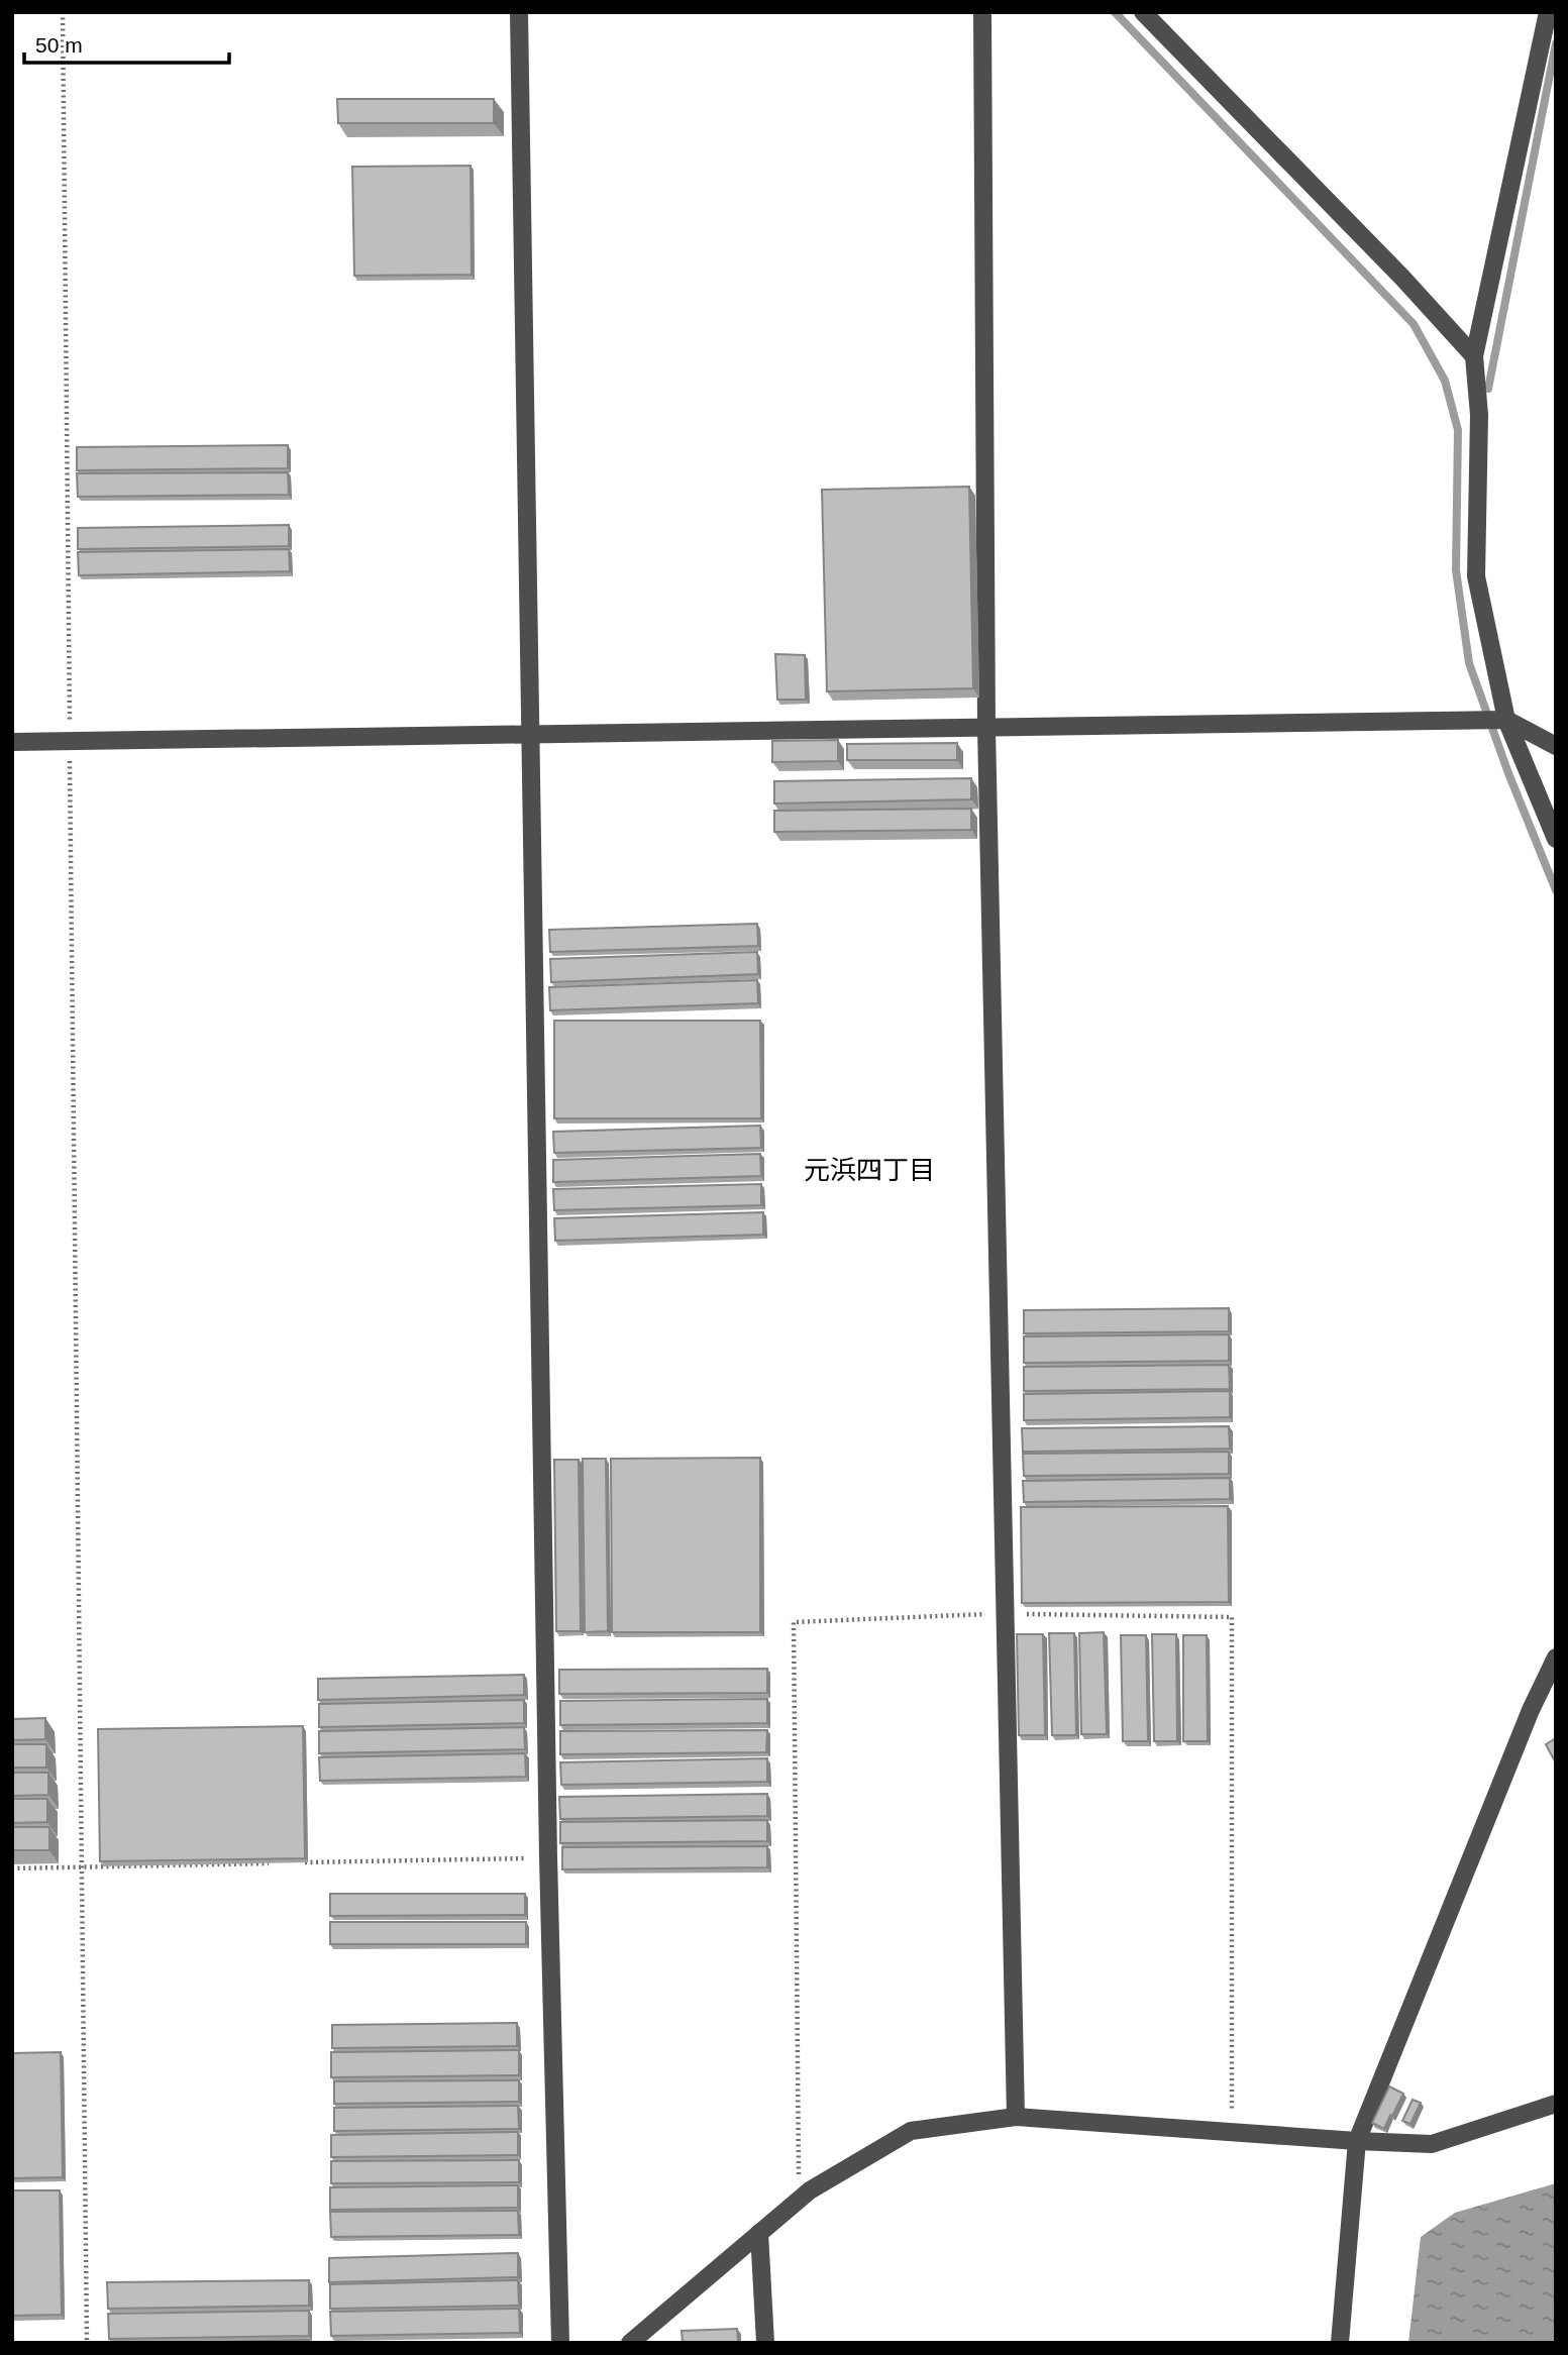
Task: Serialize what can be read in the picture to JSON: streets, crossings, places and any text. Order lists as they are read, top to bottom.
{
  "districts": ["元浜四丁目"],
  "scale_bar": "50 m"
}
